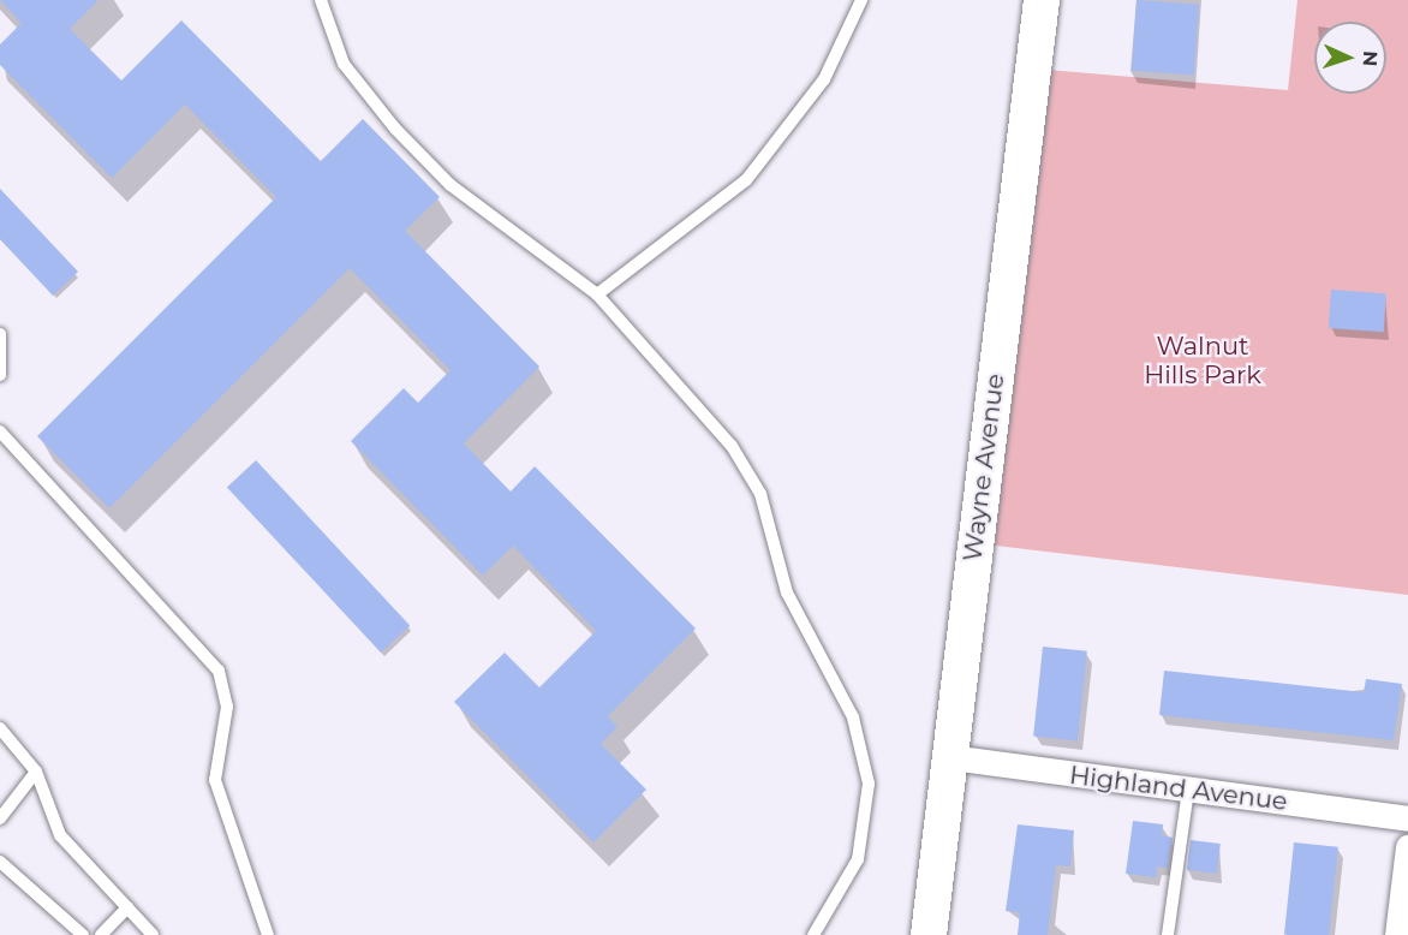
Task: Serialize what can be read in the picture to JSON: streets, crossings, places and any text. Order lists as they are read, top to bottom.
{
  "streets": {
    "main road": ["Wayne Avenue"],
    "street": ["Highland Avenue"]
  },
  "crossings": [
    ["Wayne Avenue", "Highland Avenue"]
  ],
  "parks": ["Walnut Hills Park"],
  "north": "right"
}
